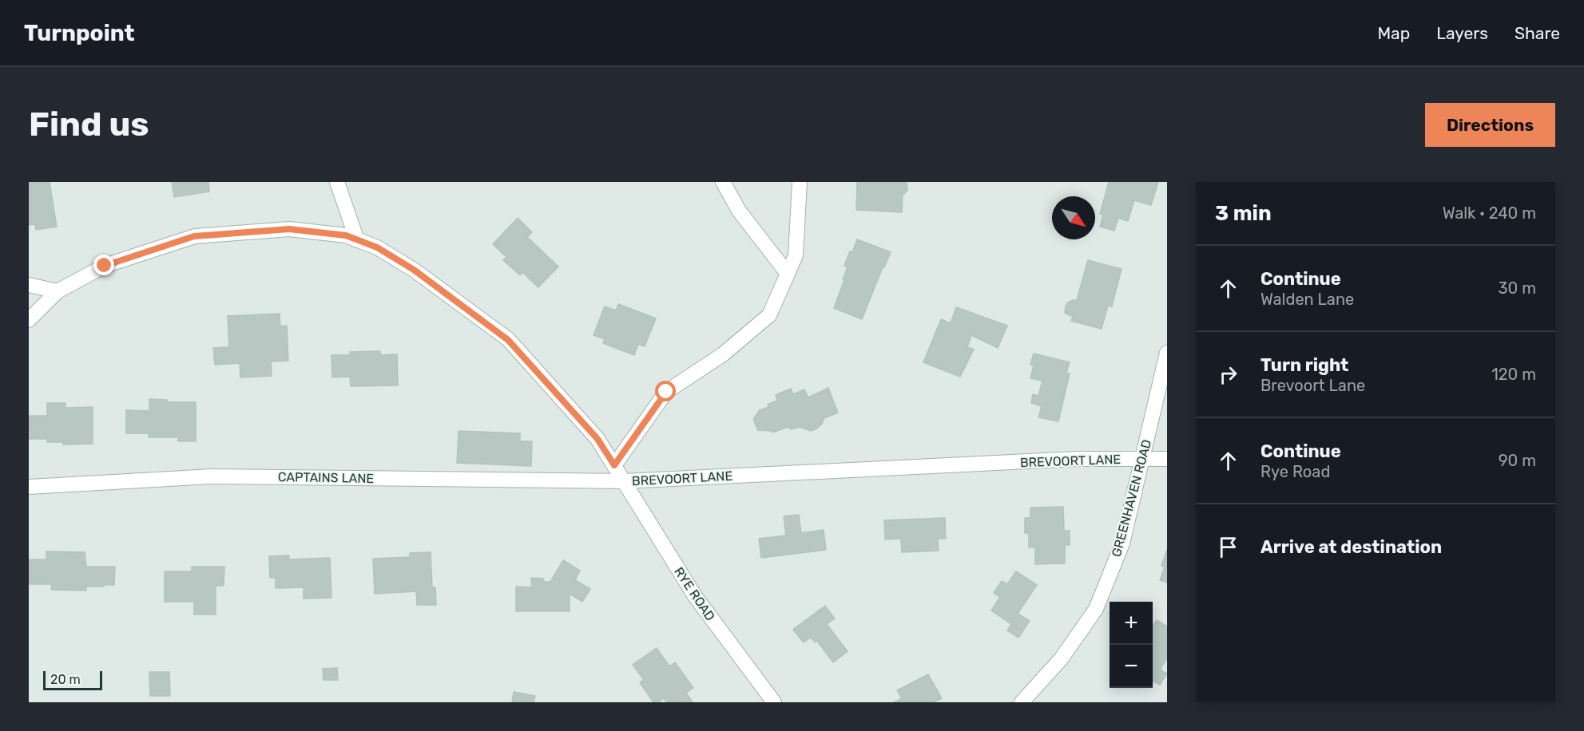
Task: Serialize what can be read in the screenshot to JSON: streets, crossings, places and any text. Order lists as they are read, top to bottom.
{
  "streets": {
    "street": [
      "BREVOORT LANE",
      "CAPTAINS LANE",
      "GREENHAVEN ROAD",
      "RYE ROAD"
    ]
  },
  "crossings": [
    ["BREVOORT LANE", "CAPTAINS LANE"],
    ["BREVOORT LANE", "GREENHAVEN ROAD"],
    ["BREVOORT LANE", "RYE ROAD"],
    ["CAPTAINS LANE", "RYE ROAD"]
  ],
  "scale_bar": "20 m",
  "north": "bottom right",
  "page": {
    "header": "Turnpoint",
    "nav": ["Map", "Layers", "Share"],
    "buttons": "Directions",
    "title": "Find us",
    "heading": ["3 min", "Walk · 240 m"],
    "list": [
      ["Continue", "Walden Lane", "30 m"],
      ["Turn right", "Brevoort Lane", "120 m"],
      ["Continue", "Rye Road", "90 m"],
      "Arrive at destination"
    ],
    "map_buttons": ["+", "−"],
    "scale": "20 m"
  }
}
